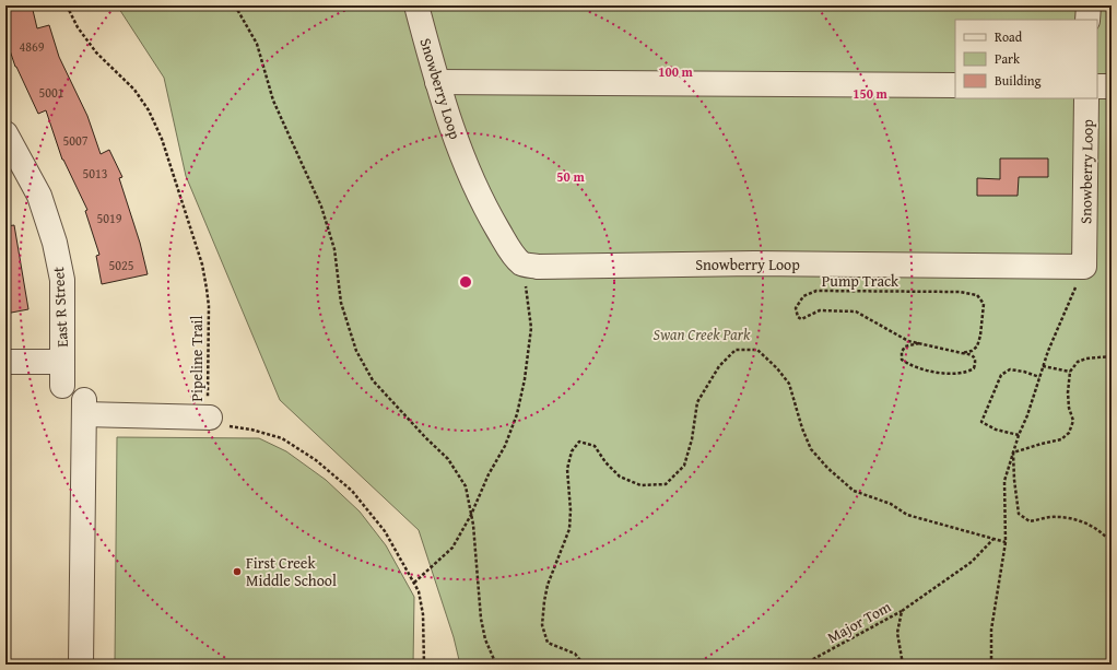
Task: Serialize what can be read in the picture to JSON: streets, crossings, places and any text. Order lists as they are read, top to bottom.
{
  "streets": {
    "street": ["Snowberry Loop", "East R Street"],
    "path": ["Pump Track", "Pipeline Trail", "Major Tom"]
  },
  "parks": ["Swan Creek Park"],
  "places": ["First Creek Middle School"],
  "house_numbers": [
    "4869",
    "5001",
    "5007",
    "5013",
    "5019",
    "5025"
  ],
  "legend": ["Road", "Park", "Building"],
  "rings": ["100 m", "150 m", "50 m"]
}
